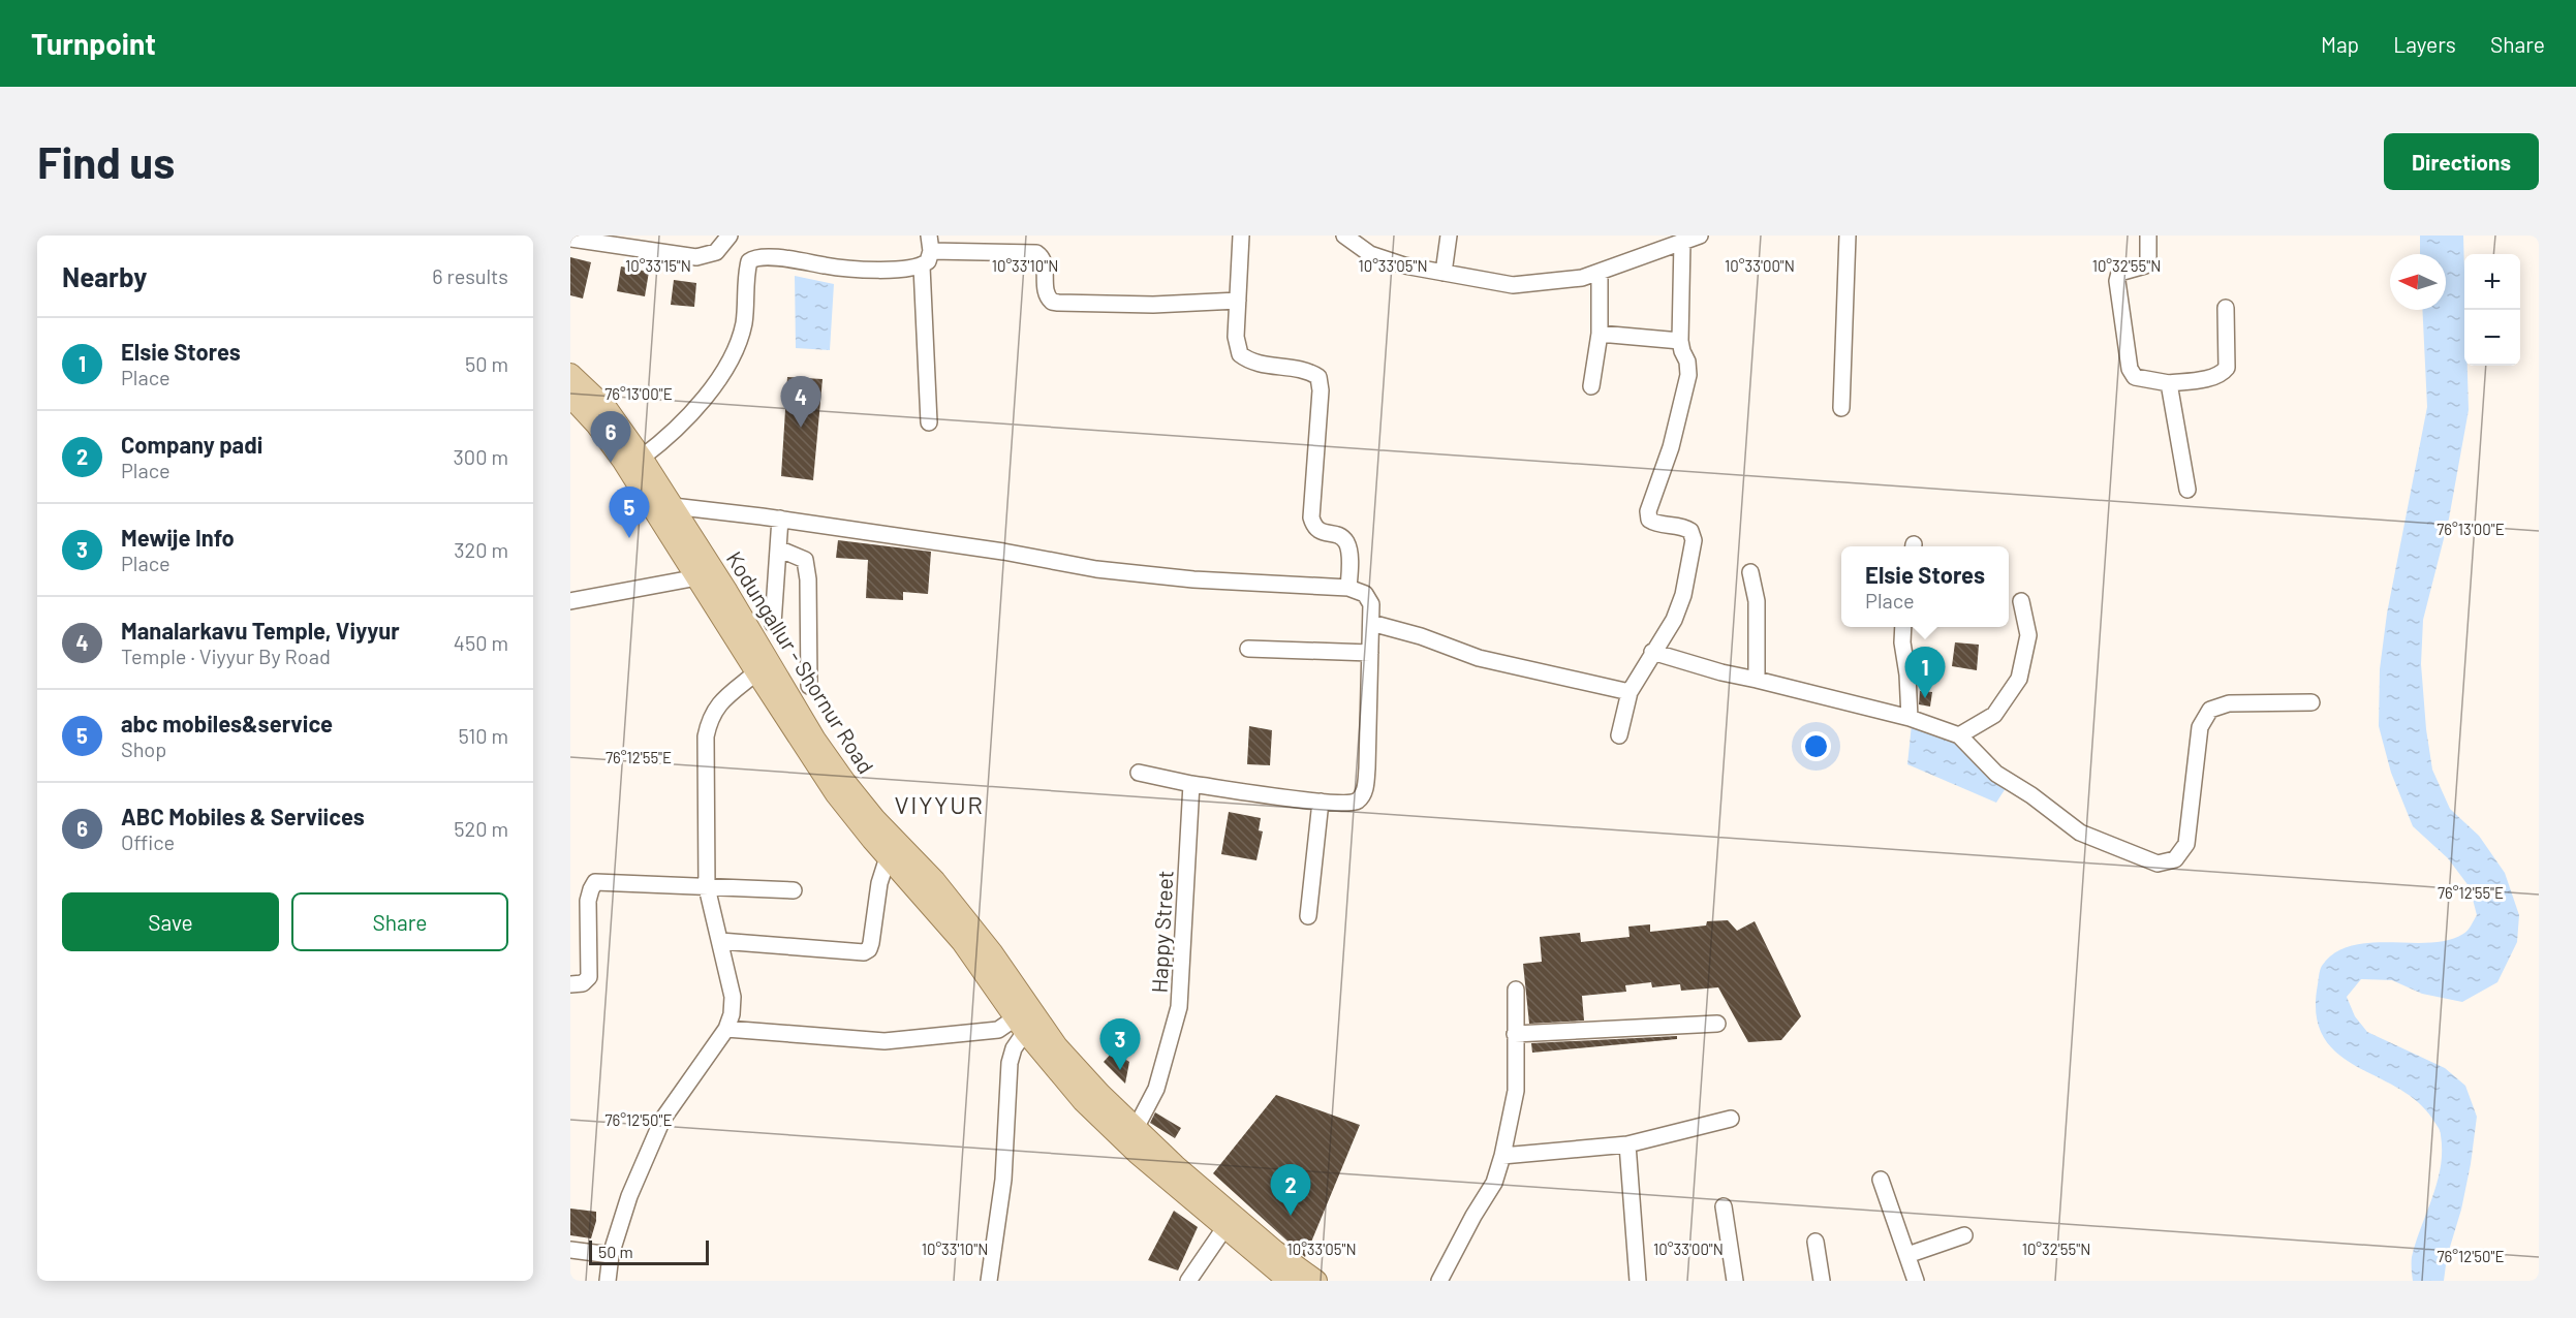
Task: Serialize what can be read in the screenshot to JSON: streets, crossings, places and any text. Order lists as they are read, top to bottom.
{
  "streets": {
    "main road": ["Kodungallur - Shornur Road"],
    "street": ["Happy Street"]
  },
  "crossings": [
    ["Kodungallur - Shornur Road", "Happy Street"]
  ],
  "districts": ["VIYYUR"],
  "scale_bar": "50 m",
  "north": "left",
  "page": {
    "header": "Turnpoint",
    "nav": ["Map", "Layers", "Share"],
    "buttons": [
      "Directions",
      ["Save", "Share"]
    ],
    "title": "Find us",
    "heading": ["Nearby", "6 results"],
    "map_buttons": ["+", "−"],
    "list": [
      {
        "mark": "1",
        "name": "Elsie Stores",
        "note": "Place",
        "value": "50 m"
      },
      {
        "mark": "2",
        "name": "Company padi",
        "note": "Place",
        "value": "300 m"
      },
      {
        "mark": "3",
        "name": "Mewije Info",
        "note": "Place",
        "value": "320 m"
      },
      {
        "mark": "4",
        "name": "Manalarkavu Temple, Viyyur",
        "note": "Temple · Viyyur By Road",
        "value": "450 m"
      },
      {
        "mark": "5",
        "name": "abc mobiles&service",
        "note": "Shop",
        "value": "510 m"
      },
      {
        "mark": "6",
        "name": "ABC Mobiles & Serviices",
        "note": "Office",
        "value": "520 m"
      }
    ],
    "pins": [
      "4",
      "6",
      "5",
      "1",
      "3",
      "2"
    ],
    "popup": ["Elsie Stores", "Place"],
    "scale": "50 m"
  },
  "coordinates": [
    "10°33'15\"N",
    "10°33'10\"N",
    "10°33'05\"N",
    "10°33'00\"N",
    "10°32'55\"N",
    "76°13'00\"E",
    "76°12'55\"E",
    "76°12'50\"E"
  ]
}
